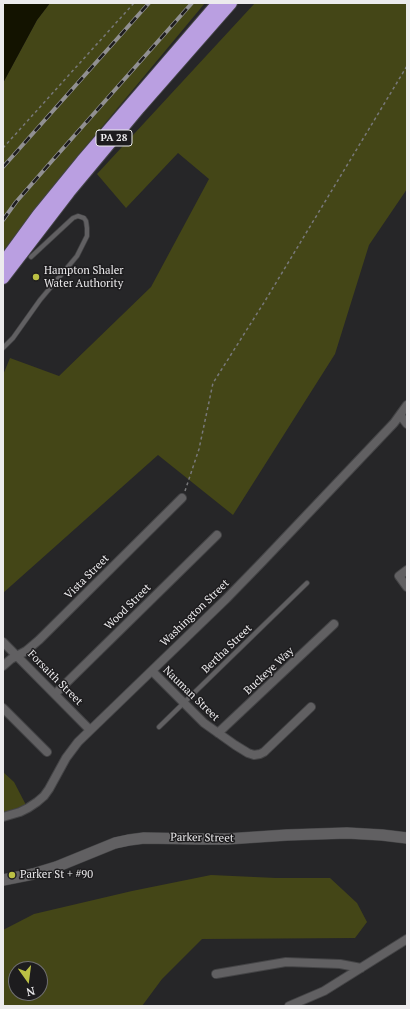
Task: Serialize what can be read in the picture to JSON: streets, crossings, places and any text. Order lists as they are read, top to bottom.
{
  "streets": {
    "highway": ["PA 28"],
    "street": [
      "Vista Street",
      "Wood Street",
      "Washington Street",
      "Buckeye Way",
      "Forsaith Street",
      "Nauman Street",
      "Parker Street"
    ],
    "lane": ["Bertha Street"]
  },
  "crossings": [
    ["Vista Street", "Forsaith Street"],
    ["Wood Street", "Forsaith Street"],
    ["Washington Street", "Forsaith Street"],
    ["Washington Street", "Nauman Street"],
    ["Bertha Street", "Nauman Street"],
    ["Buckeye Way", "Nauman Street"]
  ],
  "places": ["Hampton Shaler Water Authority", "Parker St + #90"],
  "north": "bottom"
}
